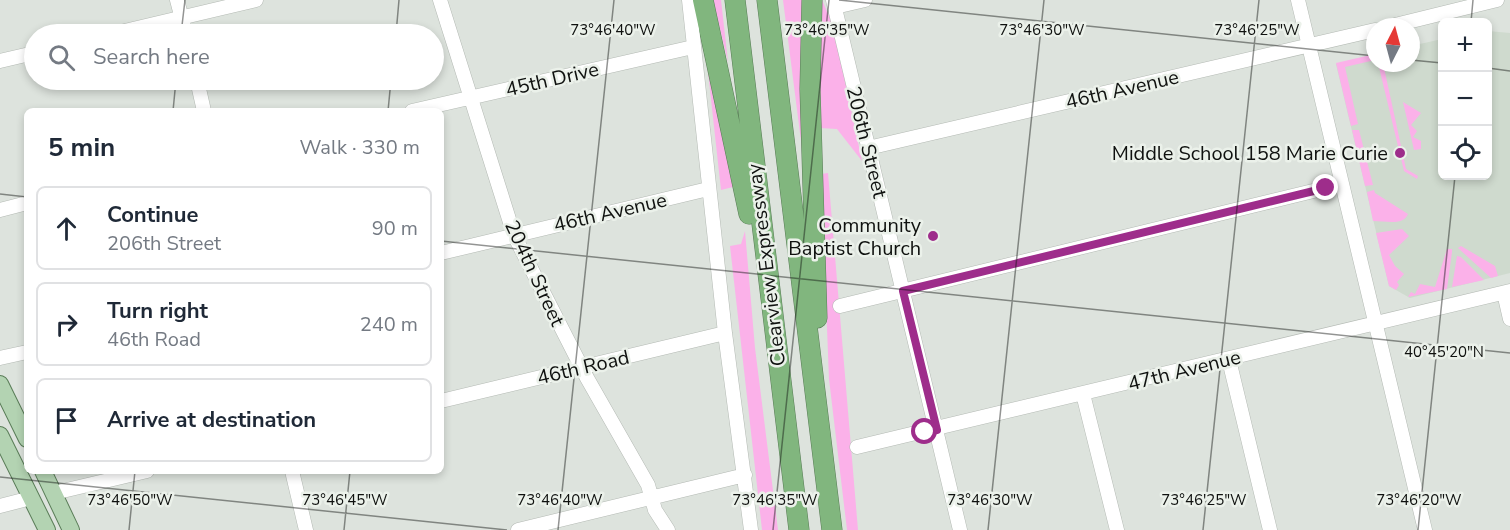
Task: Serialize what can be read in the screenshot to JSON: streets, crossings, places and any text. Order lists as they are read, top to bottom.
{
  "streets": {
    "highway": ["Clearview Expressway"],
    "street": [
      "45th Drive",
      "46th Avenue",
      "206th Street",
      "204th Street",
      "46th Road",
      "47th Avenue"
    ]
  },
  "crossings": [
    ["45th Drive", "204th Street"],
    ["46th Avenue", "206th Street"],
    ["46th Avenue", "204th Street"],
    ["206th Street", "47th Avenue"],
    ["204th Street", "46th Road"]
  ],
  "places": ["Middle School 158 Marie Curie", "Community Baptist Church"],
  "north": "top",
  "page": {
    "map_buttons": ["+", "−"],
    "search": "Search here",
    "heading": ["5 min", "Walk · 330 m"],
    "list": [
      ["Continue", "206th Street", "90 m"],
      ["Turn right", "46th Road", "240 m"],
      "Arrive at destination"
    ]
  },
  "coordinates": [
    "73°46'40\"W",
    "73°46'35\"W",
    "73°46'30\"W",
    "73°46'25\"W",
    "40°45'20\"N",
    "73°46'50\"W",
    "73°46'45\"W",
    "73°46'20\"W"
  ]
}
